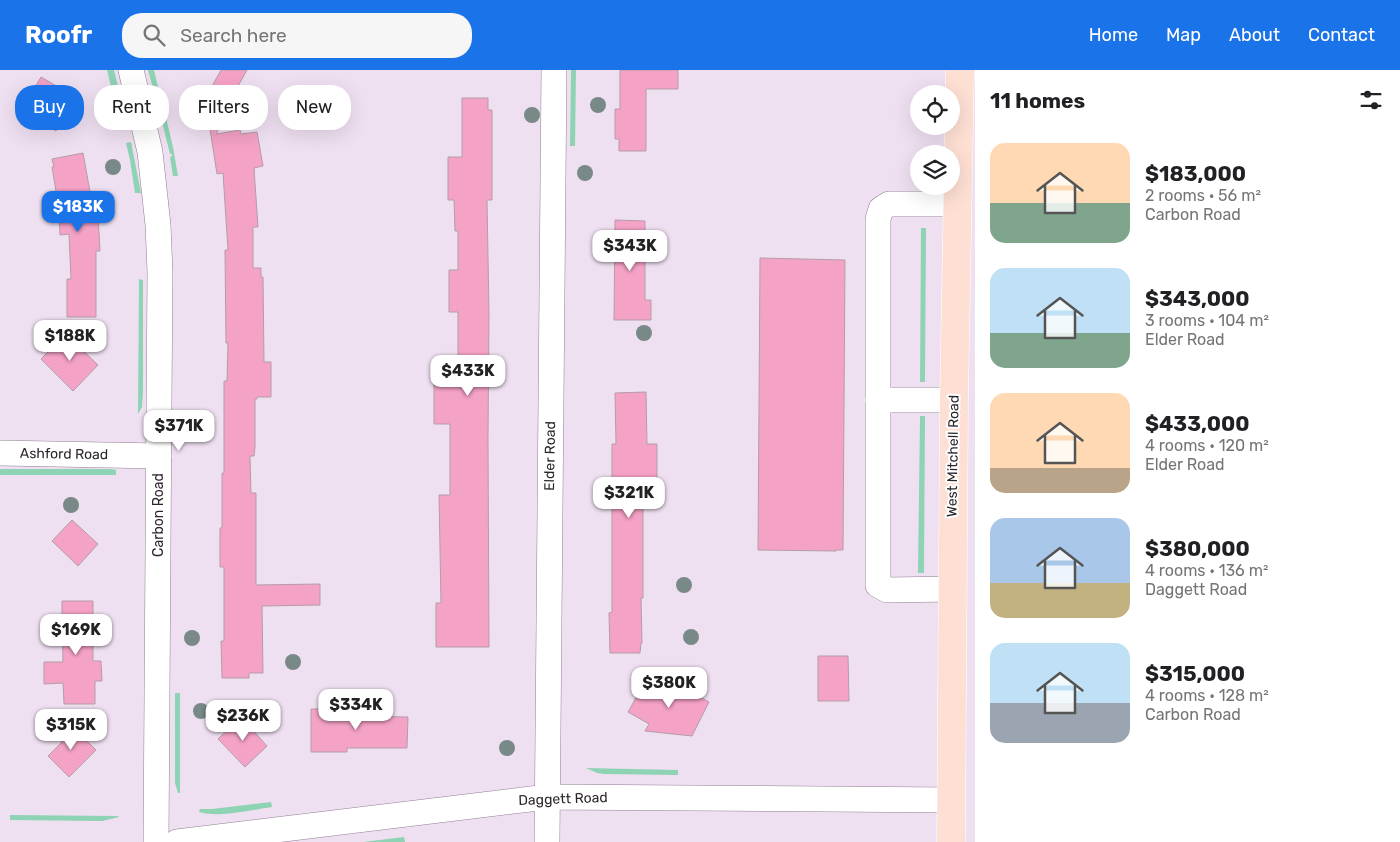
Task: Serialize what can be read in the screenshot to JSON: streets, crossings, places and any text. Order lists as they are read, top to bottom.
{
  "streets": {
    "main road": ["West Mitchell Road"],
    "street": [
      "Ashford Road",
      "Elder Road",
      "Carbon Road",
      "Daggett Road"
    ]
  },
  "crossings": [
    ["Ashford Road", "Carbon Road"],
    ["Elder Road", "Daggett Road"],
    ["West Mitchell Road", "Daggett Road"]
  ],
  "page": {
    "header": "Roofr",
    "search": "Search here",
    "nav": [
      "Home",
      "Map",
      "About",
      "Contact"
    ],
    "heading": "11 homes",
    "chip": [
      "Buy",
      "Rent",
      "Filters",
      "New"
    ],
    "list": [
      {
        "name": "$183,000",
        "note": "2 rooms · 56 m² · Carbon Road"
      },
      {
        "name": "$343,000",
        "note": "3 rooms · 104 m² · Elder Road"
      },
      {
        "name": "$433,000",
        "note": "4 rooms · 120 m² · Elder Road"
      },
      {
        "name": "$380,000",
        "note": "4 rooms · 136 m² · Daggett Road"
      },
      {
        "name": "$315,000",
        "note": "4 rooms · 128 m² · Carbon Road"
      }
    ],
    "price": [
      "$183K",
      "$343K",
      "$188K",
      "$433K",
      "$371K",
      "$321K",
      "$169K",
      "$380K",
      "$334K",
      "$236K",
      "$315K"
    ]
  }
}
